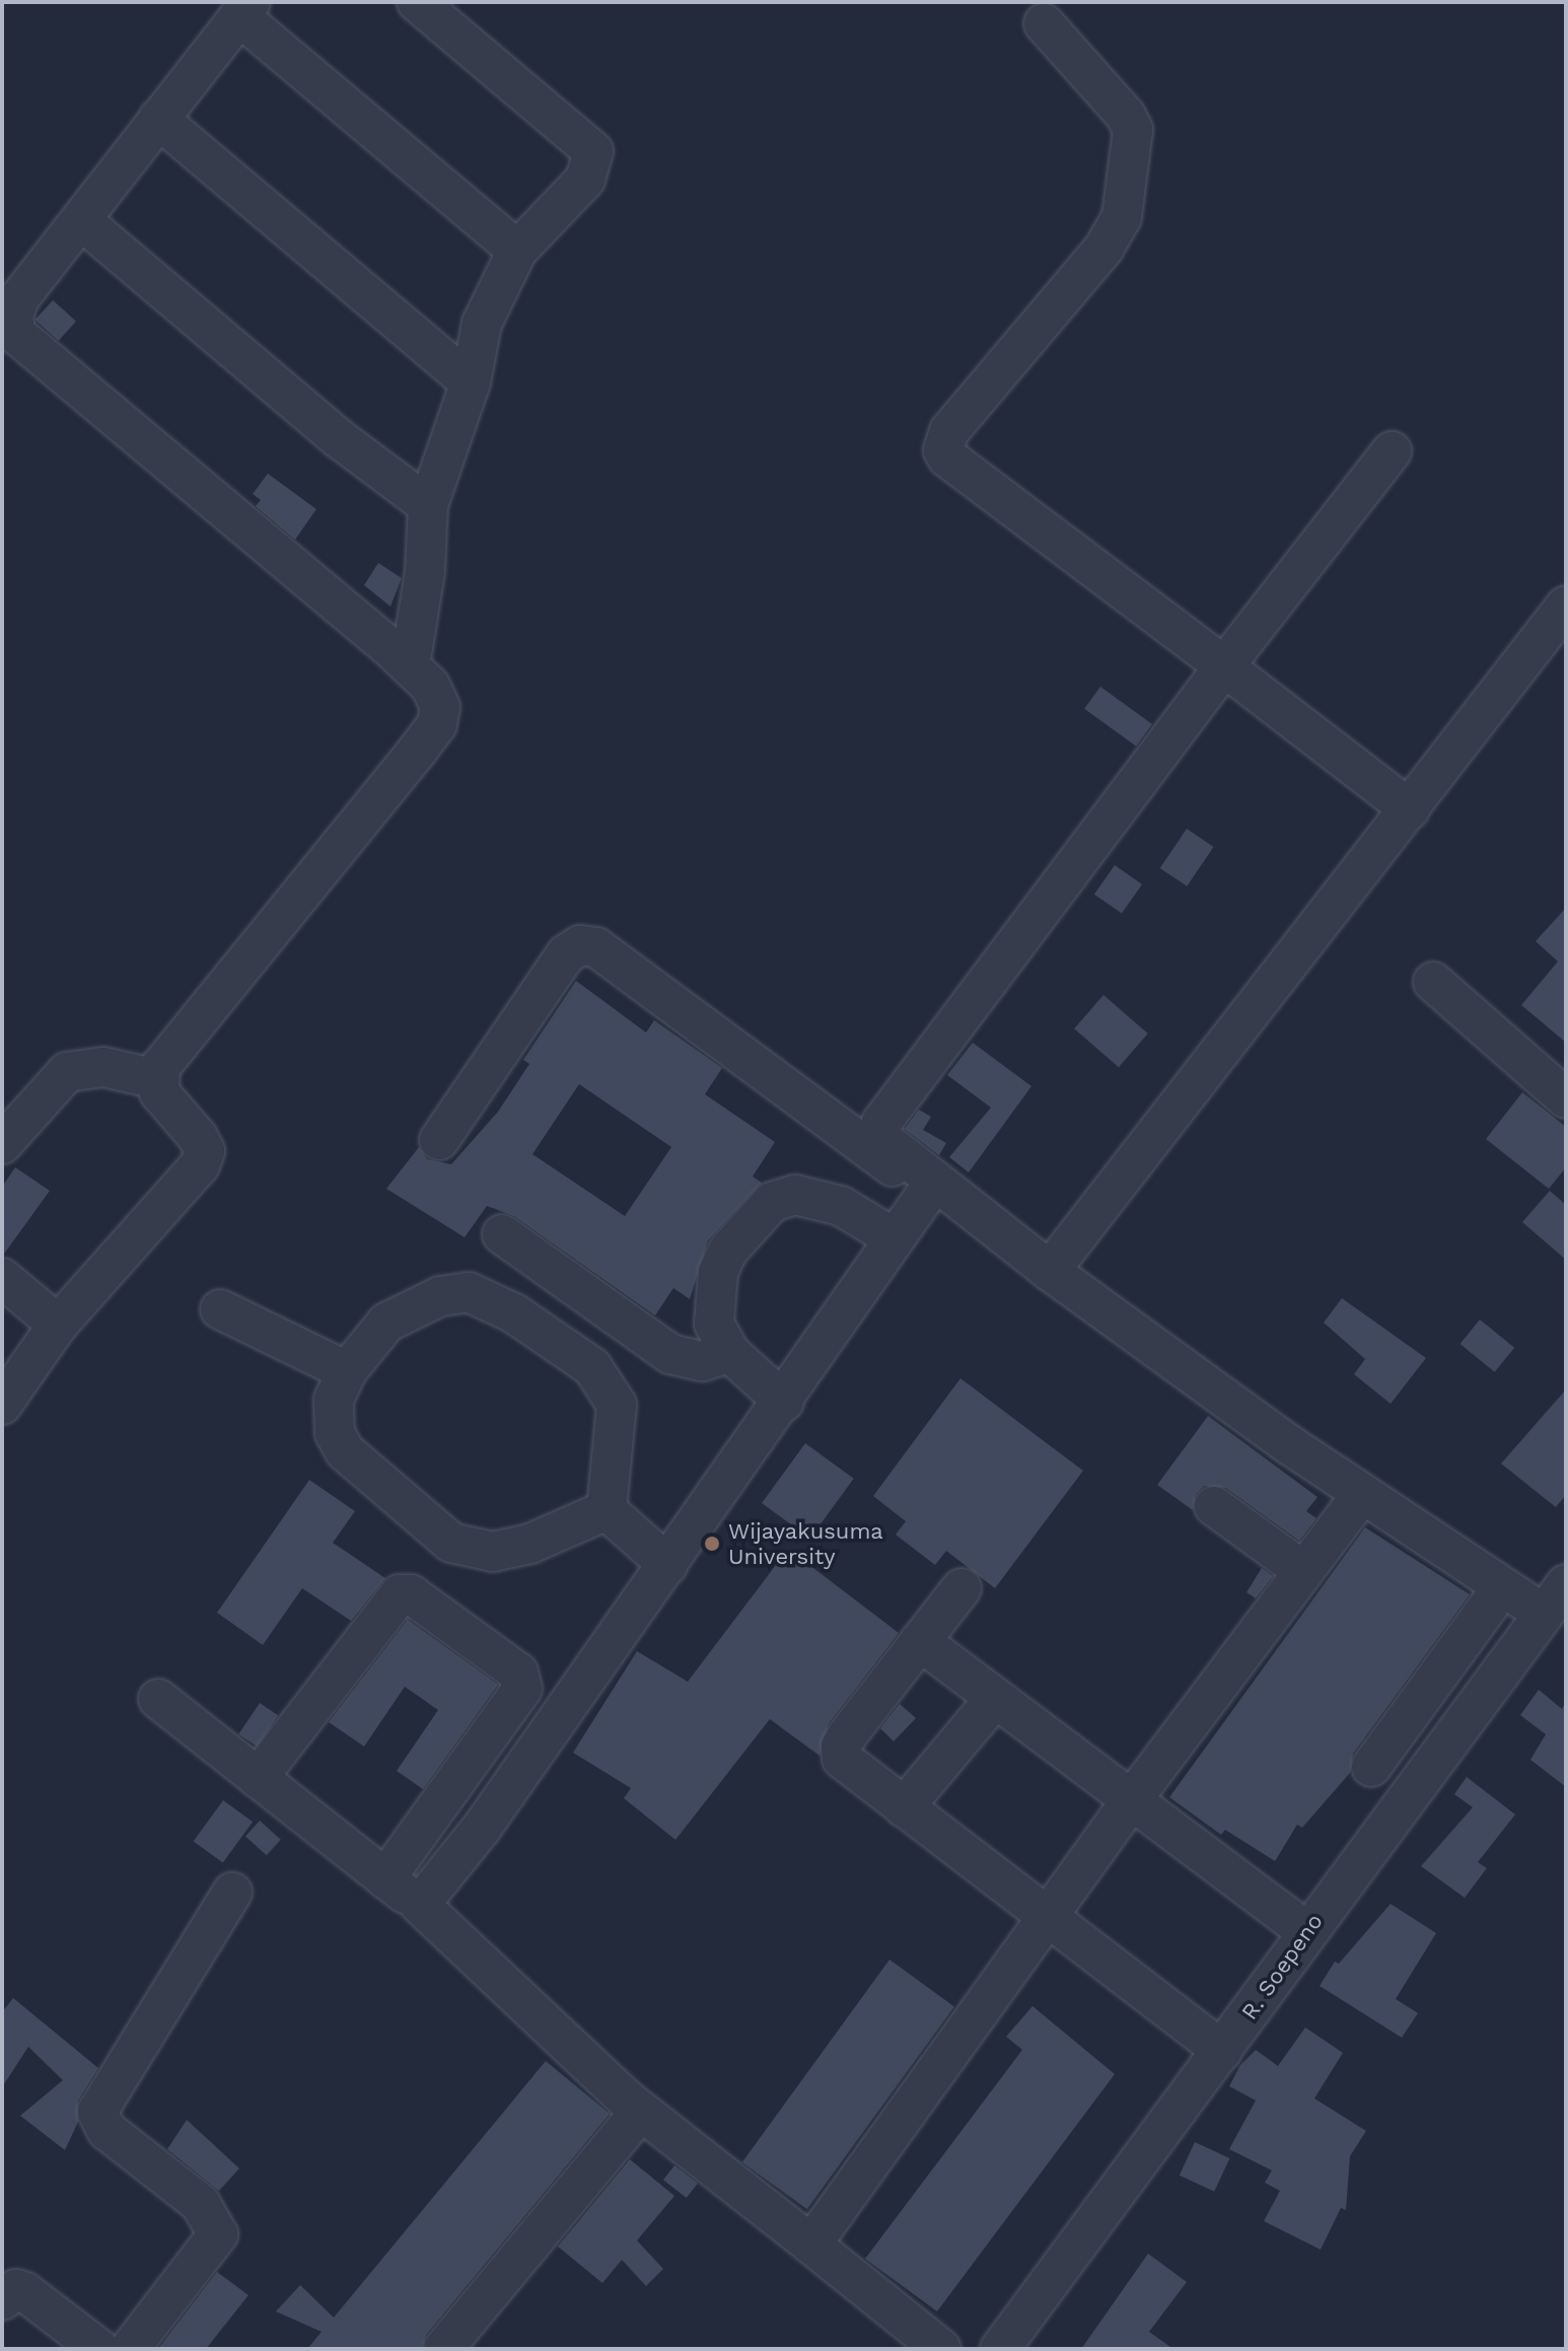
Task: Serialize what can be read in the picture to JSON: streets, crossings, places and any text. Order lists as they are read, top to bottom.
{
  "streets": {
    "street": ["R. Soepeno"]
  },
  "places": ["Wijayakusuma University"]
}
